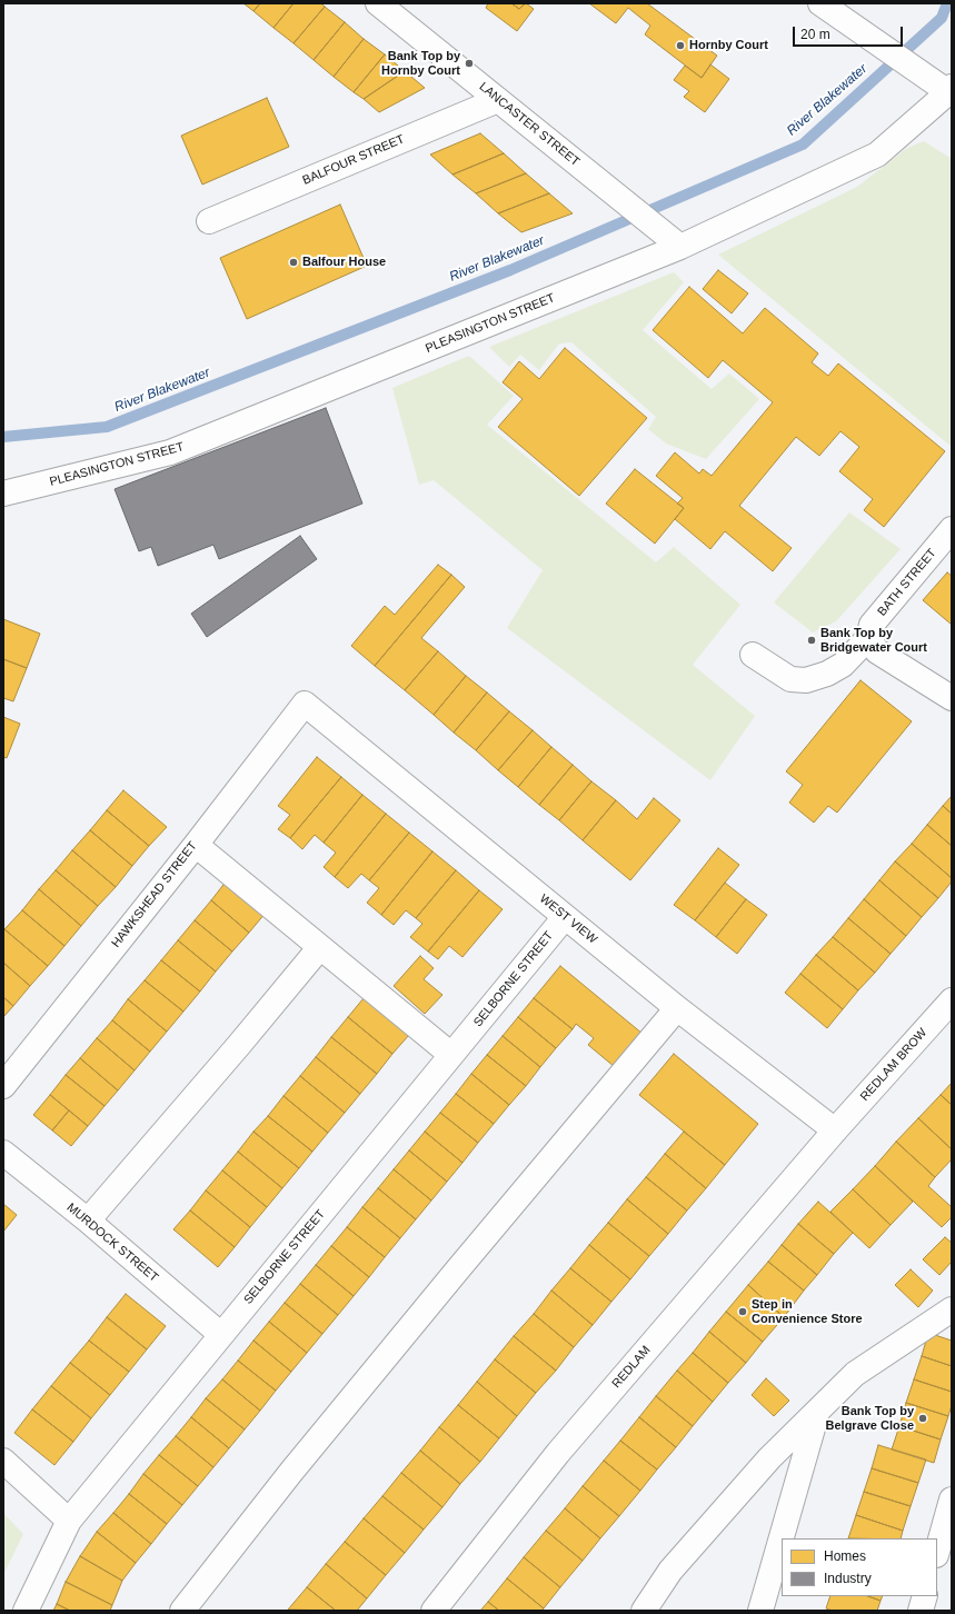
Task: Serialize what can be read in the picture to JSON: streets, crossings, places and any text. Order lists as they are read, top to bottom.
{
  "streets": {
    "street": [
      "LANCASTER STREET",
      "BALFOUR STREET",
      "PLEASINGTON STREET",
      "BATH STREET",
      "HAWKSHEAD STREET",
      "WEST VIEW",
      "SELBORNE STREET",
      "REDLAM BROW",
      "MURDOCK STREET",
      "REDLAM"
    ]
  },
  "crossings": [
    ["LANCASTER STREET", "BALFOUR STREET"],
    ["LANCASTER STREET", "PLEASINGTON STREET"],
    ["HAWKSHEAD STREET", "WEST VIEW"],
    ["WEST VIEW", "SELBORNE STREET"],
    ["WEST VIEW", "REDLAM BROW"],
    ["WEST VIEW", "REDLAM"],
    ["SELBORNE STREET", "MURDOCK STREET"],
    ["REDLAM BROW", "REDLAM"]
  ],
  "water": ["River Blakewater"],
  "places": [
    "Hornby Court",
    "Bank Top by Hornby Court",
    "Balfour House",
    "Bank Top by Bridgewater Court",
    "Step in Convenience Store",
    "Bank Top by Belgrave Close"
  ],
  "legend": ["Homes", "Industry"],
  "scale_bar": "20 m"
}
